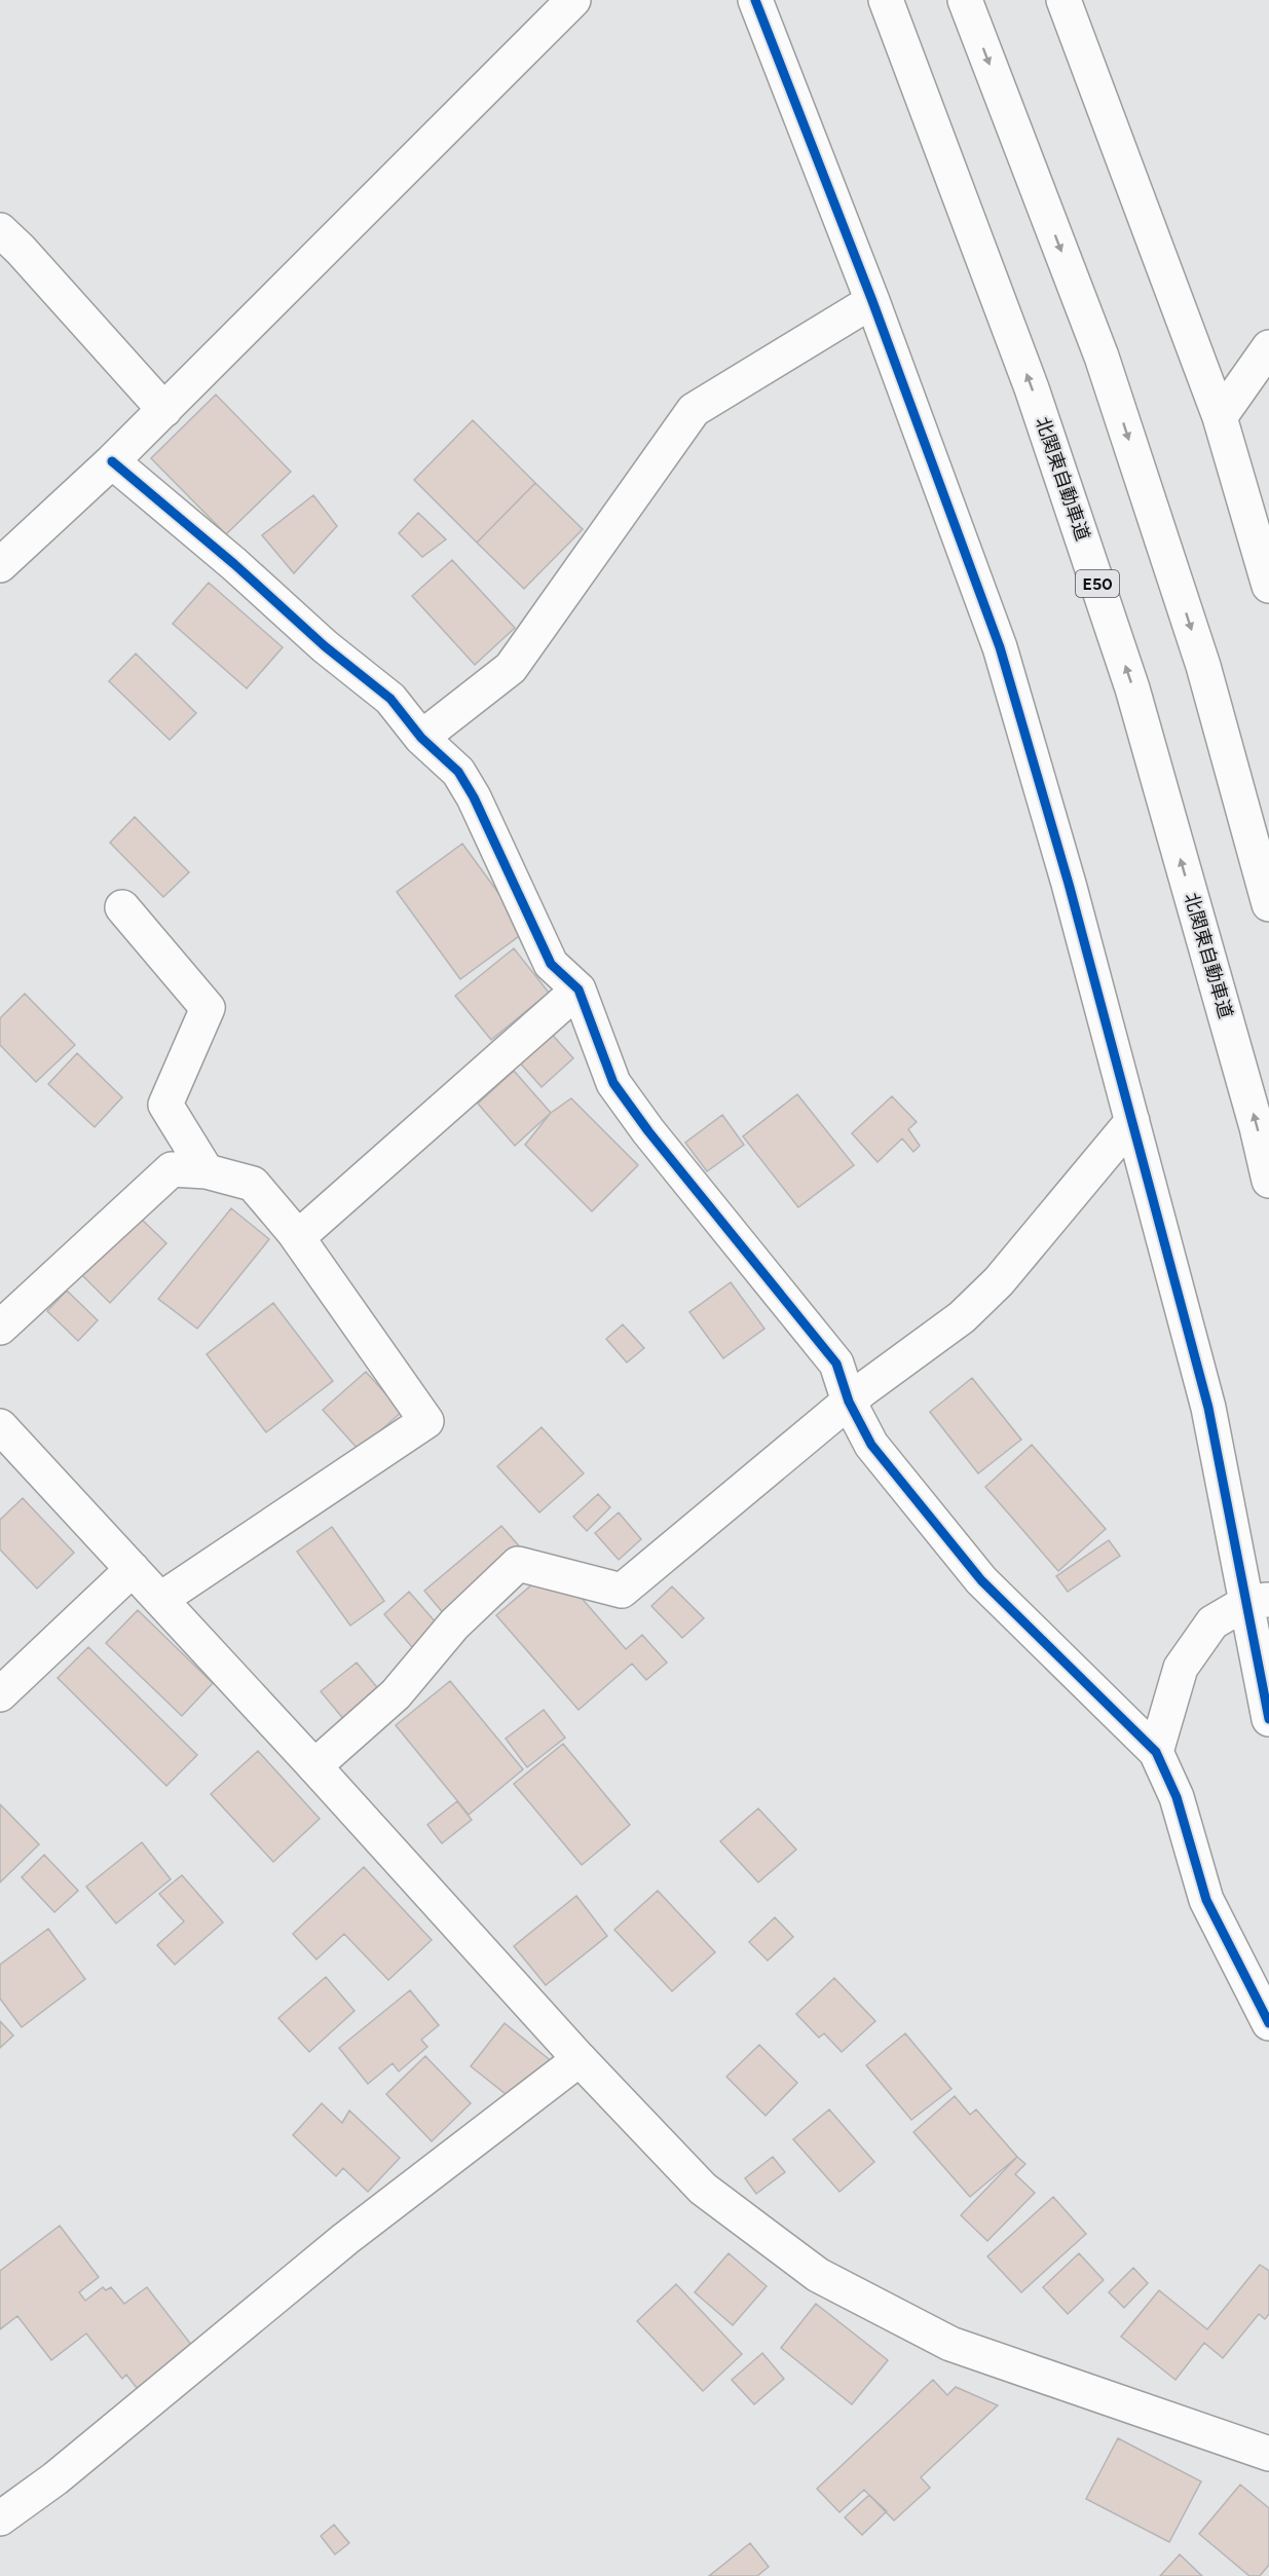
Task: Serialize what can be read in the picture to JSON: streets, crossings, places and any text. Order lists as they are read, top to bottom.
{
  "streets": {
    "main road": ["北関東自動車道", "E50"]
  }
}
